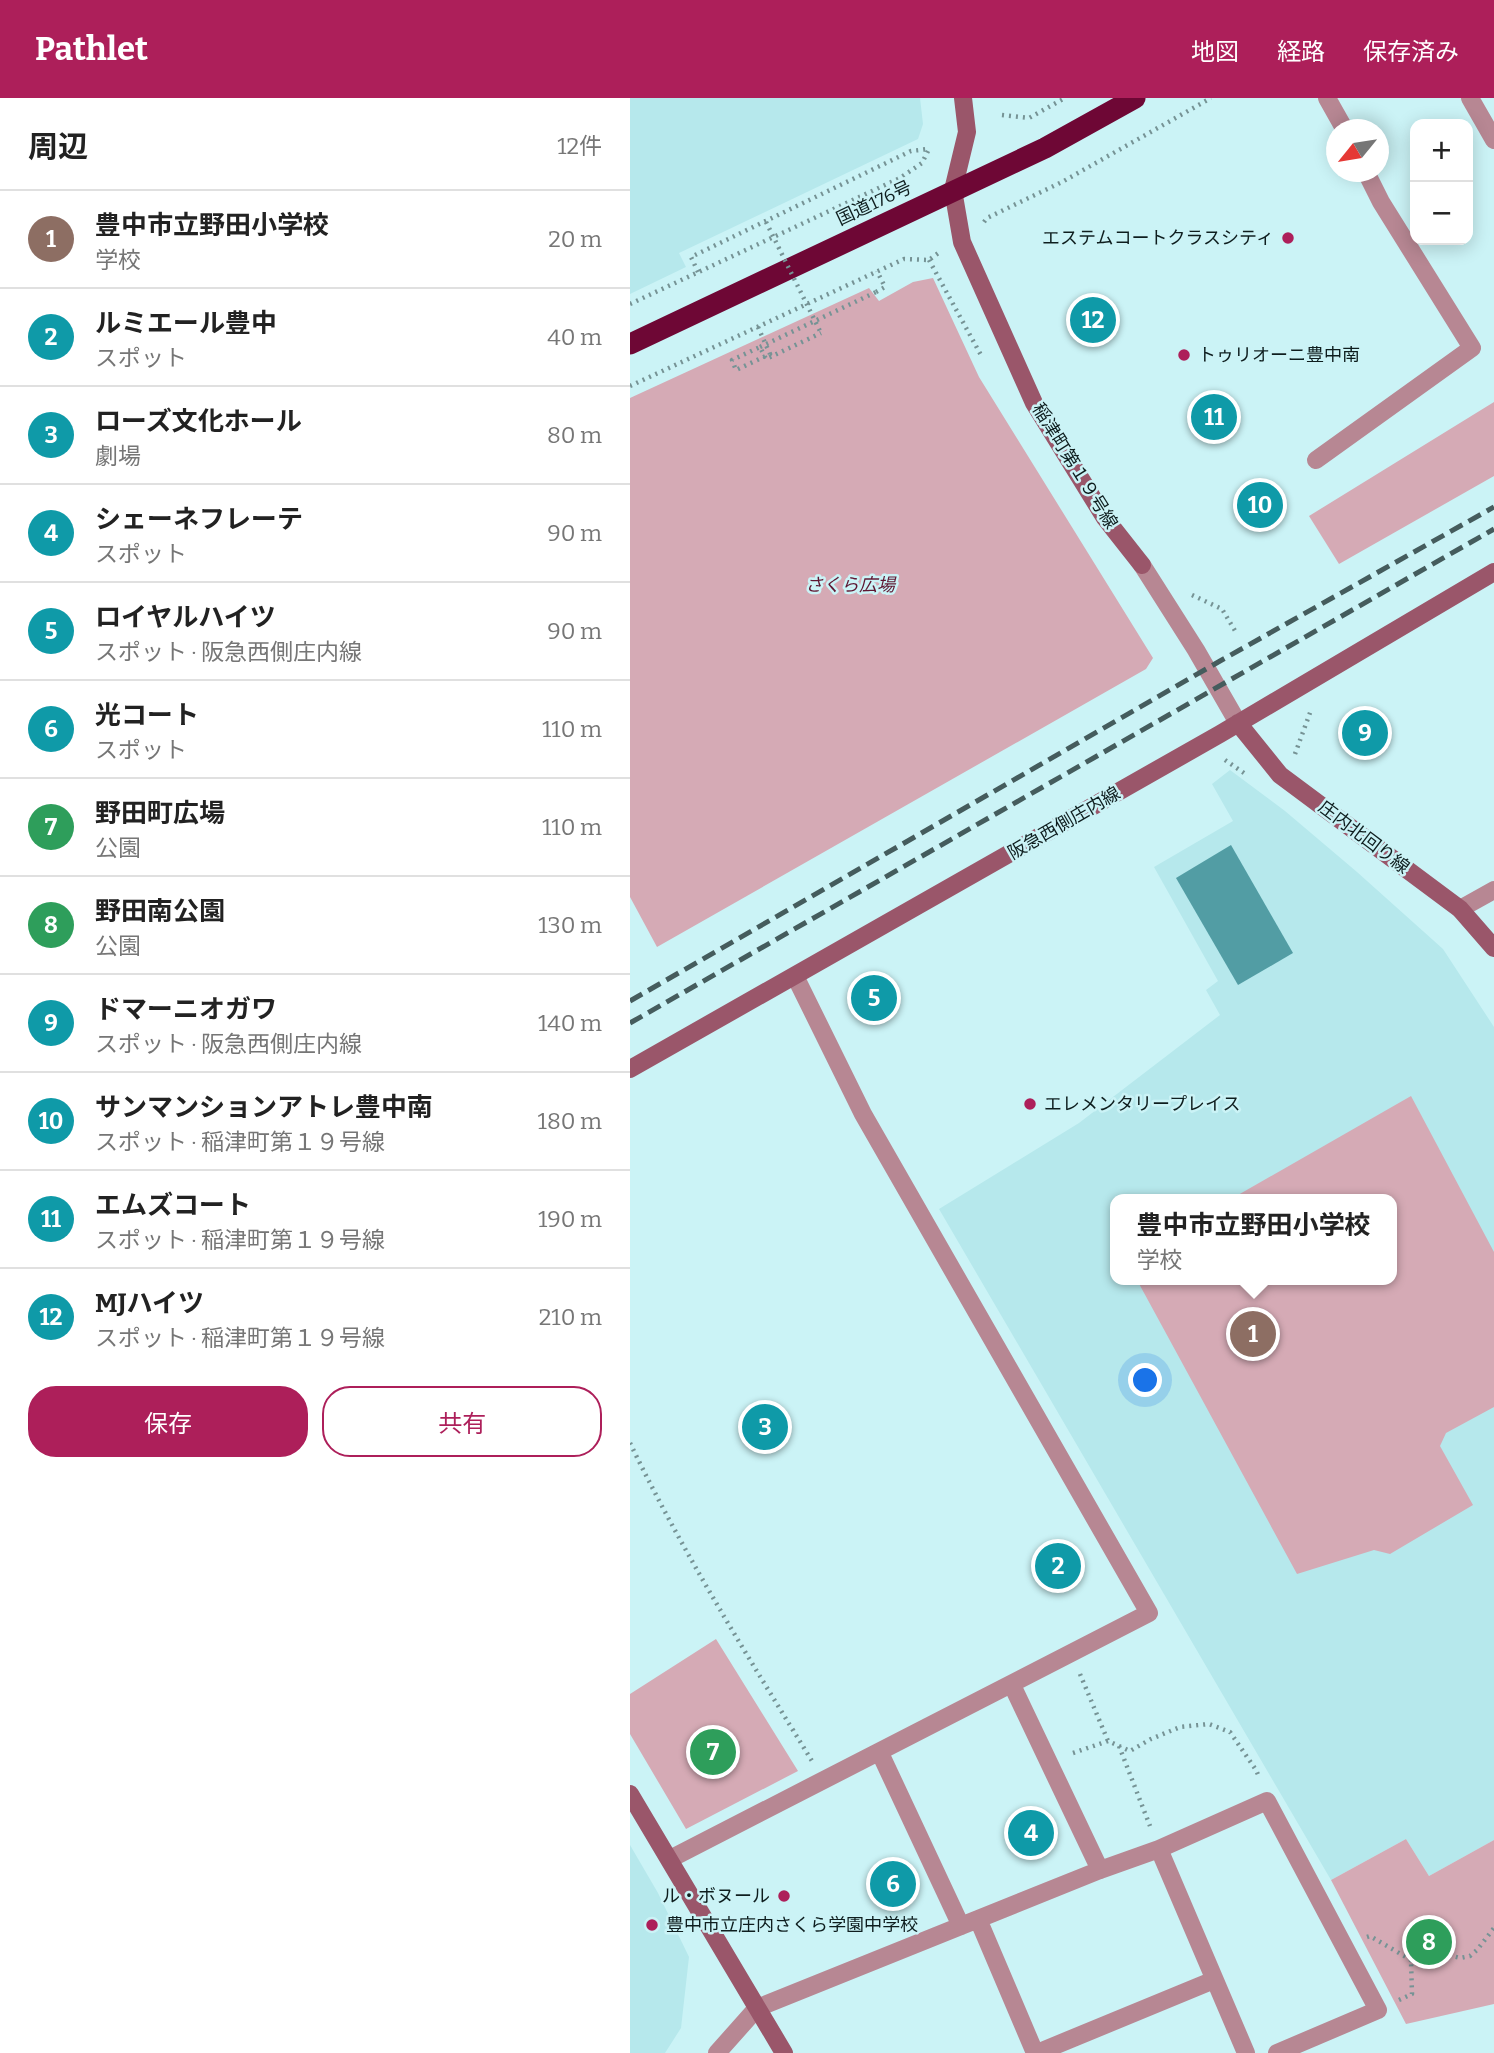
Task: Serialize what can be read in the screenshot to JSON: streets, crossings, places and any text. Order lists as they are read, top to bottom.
{
  "streets": {
    "highway": ["国道176号"],
    "street": ["稲津町第１９号線", "阪急西側庄内線", "庄内北回り線"]
  },
  "crossings": [
    ["国道176号", "稲津町第１９号線"],
    ["稲津町第１９号線", "阪急西側庄内線"],
    ["稲津町第１９号線", "庄内北回り線"],
    ["阪急西側庄内線", "庄内北回り線"]
  ],
  "parks": ["さくら広場"],
  "places": [
    "エステムコートクラスシティ",
    "トゥリオーニ豊中南",
    "エレメンタリープレイス",
    "ル・ボヌール",
    "豊中市立庄内さくら学園中学校"
  ],
  "north": "bottom left",
  "page": {
    "header": "Pathlet",
    "nav": ["地図", "経路", "保存済み"],
    "heading": ["周辺", "12件"],
    "map_buttons": ["+", "−"],
    "list": [
      {
        "mark": "1",
        "name": "豊中市立野田小学校",
        "note": "学校",
        "value": "20 m"
      },
      {
        "mark": "2",
        "name": "ルミエール豊中",
        "note": "スポット",
        "value": "40 m"
      },
      {
        "mark": "3",
        "name": "ローズ文化ホール",
        "note": "劇場",
        "value": "80 m"
      },
      {
        "mark": "4",
        "name": "シェーネフレーテ",
        "note": "スポット",
        "value": "90 m"
      },
      {
        "mark": "5",
        "name": "ロイヤルハイツ",
        "note": "スポット · 阪急西側庄内線",
        "value": "90 m"
      },
      {
        "mark": "6",
        "name": "光コート",
        "note": "スポット",
        "value": "110 m"
      },
      {
        "mark": "7",
        "name": "野田町広場",
        "note": "公園",
        "value": "110 m"
      },
      {
        "mark": "8",
        "name": "野田南公園",
        "note": "公園",
        "value": "130 m"
      },
      {
        "mark": "9",
        "name": "ドマーニオガワ",
        "note": "スポット · 阪急西側庄内線",
        "value": "140 m"
      },
      {
        "mark": "10",
        "name": "サンマンションアトレ豊中南",
        "note": "スポット · 稲津町第１９号線",
        "value": "180 m"
      },
      {
        "mark": "11",
        "name": "エムズコート",
        "note": "スポット · 稲津町第１９号線",
        "value": "190 m"
      },
      {
        "mark": "12",
        "name": "MJハイツ",
        "note": "スポット · 稲津町第１９号線",
        "value": "210 m"
      }
    ],
    "pins": [
      "12",
      "11",
      "10",
      "9",
      "5",
      "1",
      "3",
      "2",
      "7",
      "4",
      "6",
      "8"
    ],
    "popup": ["豊中市立野田小学校", "学校"],
    "buttons": ["保存", "共有"]
  }
}
